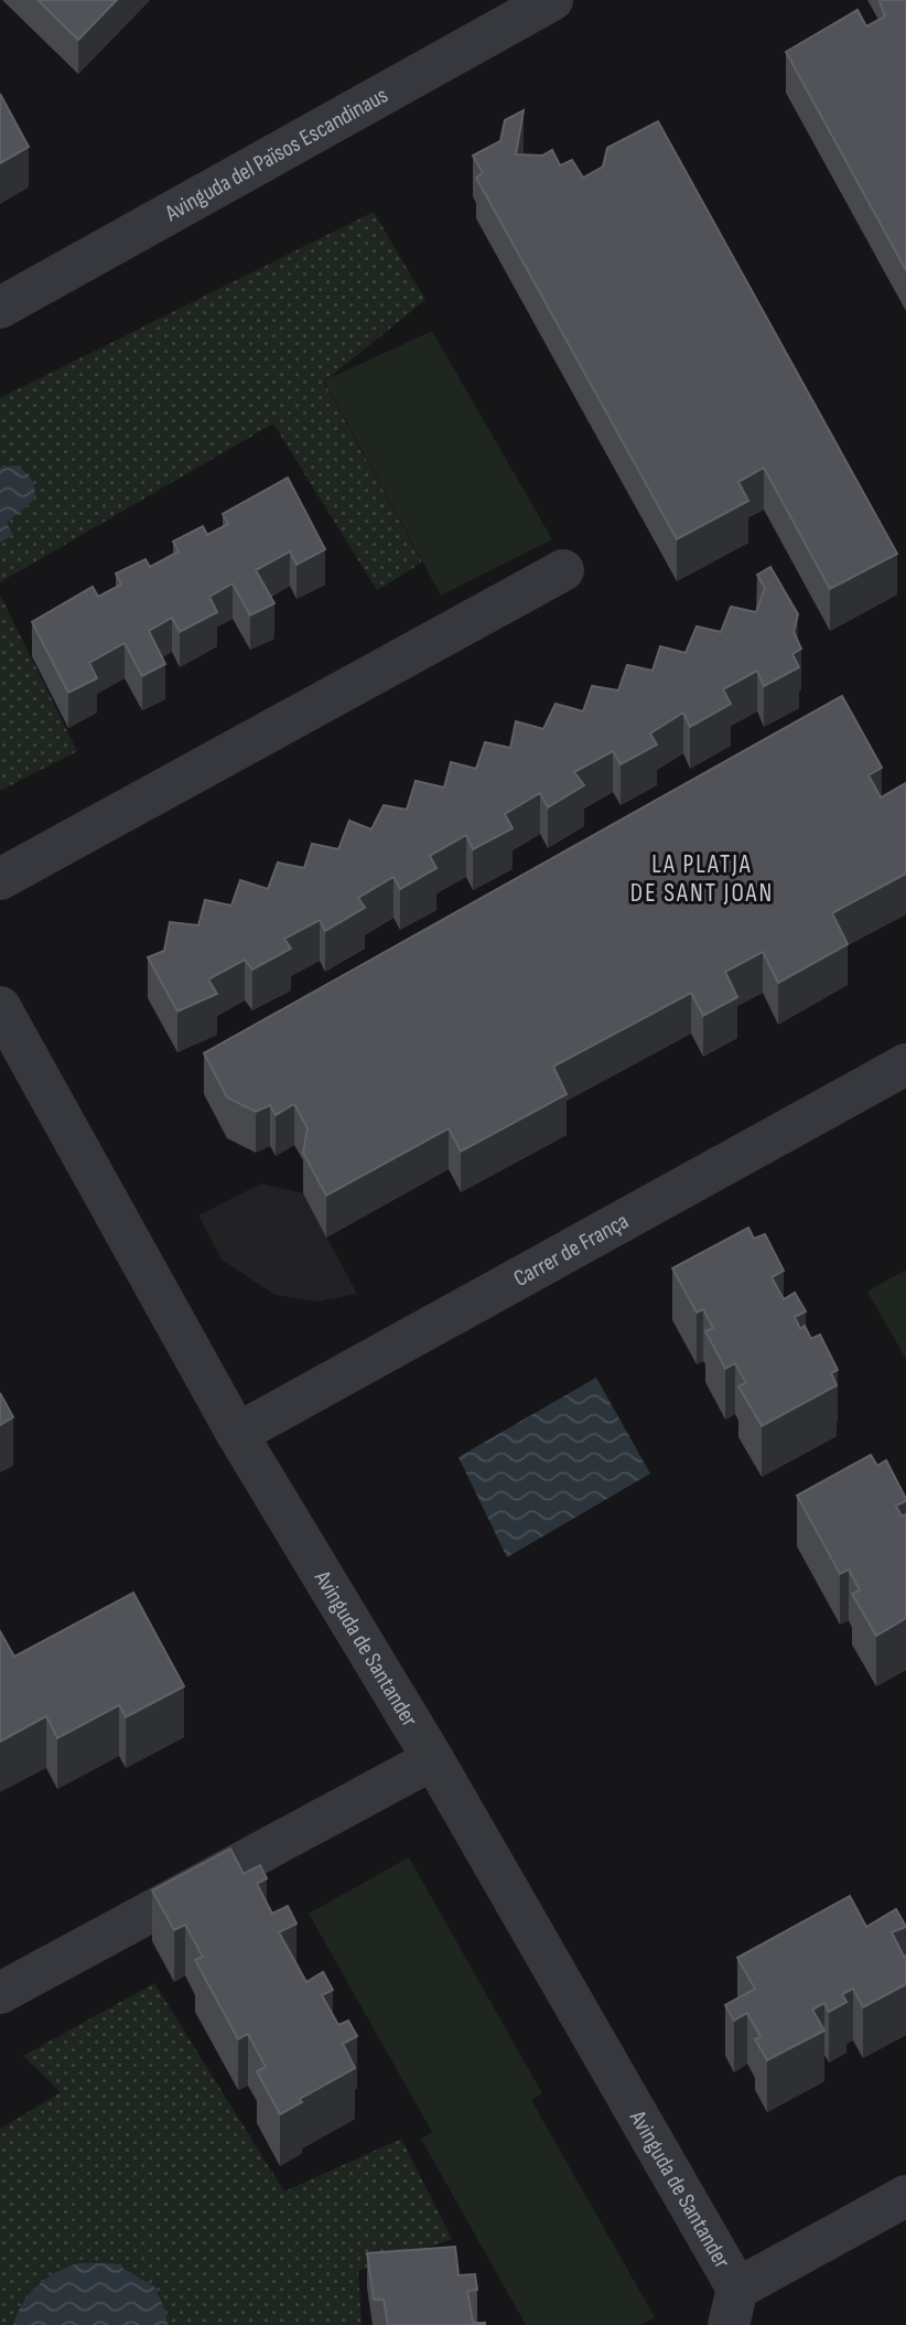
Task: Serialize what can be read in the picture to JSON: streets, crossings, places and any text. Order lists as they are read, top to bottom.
{
  "streets": {
    "street": ["Avinguda del Països Escandinaus", "Carrer de França", "Avinguda de Santander"]
  },
  "crossings": [
    ["Carrer de França", "Avinguda de Santander"]
  ],
  "districts": ["LA PLATJA DE SANT JOAN"]
}
